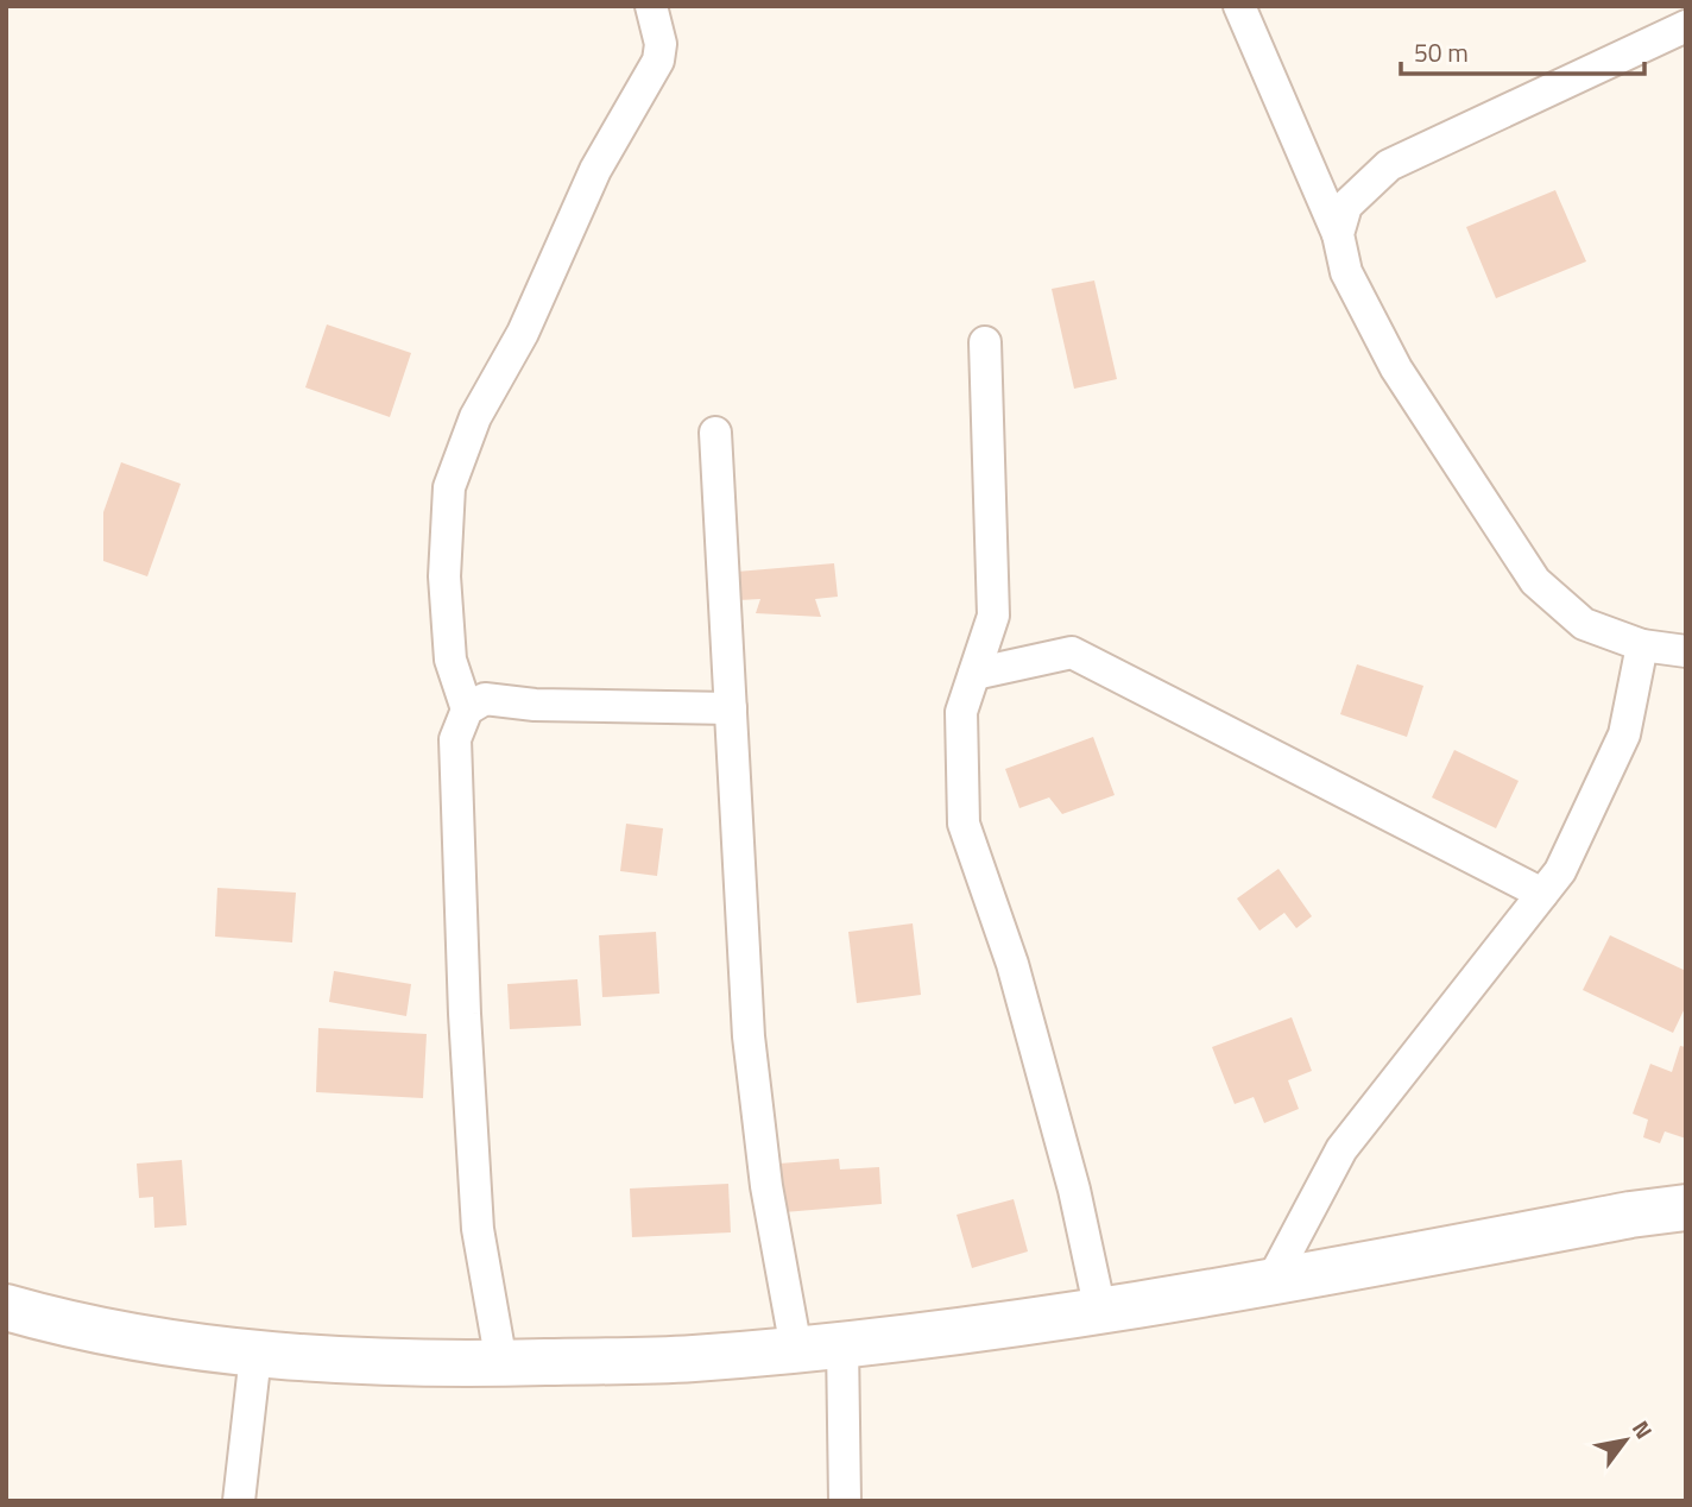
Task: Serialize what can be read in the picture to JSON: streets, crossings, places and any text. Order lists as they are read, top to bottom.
{
  "scale_bar": "50 m",
  "north": "top right"
}
